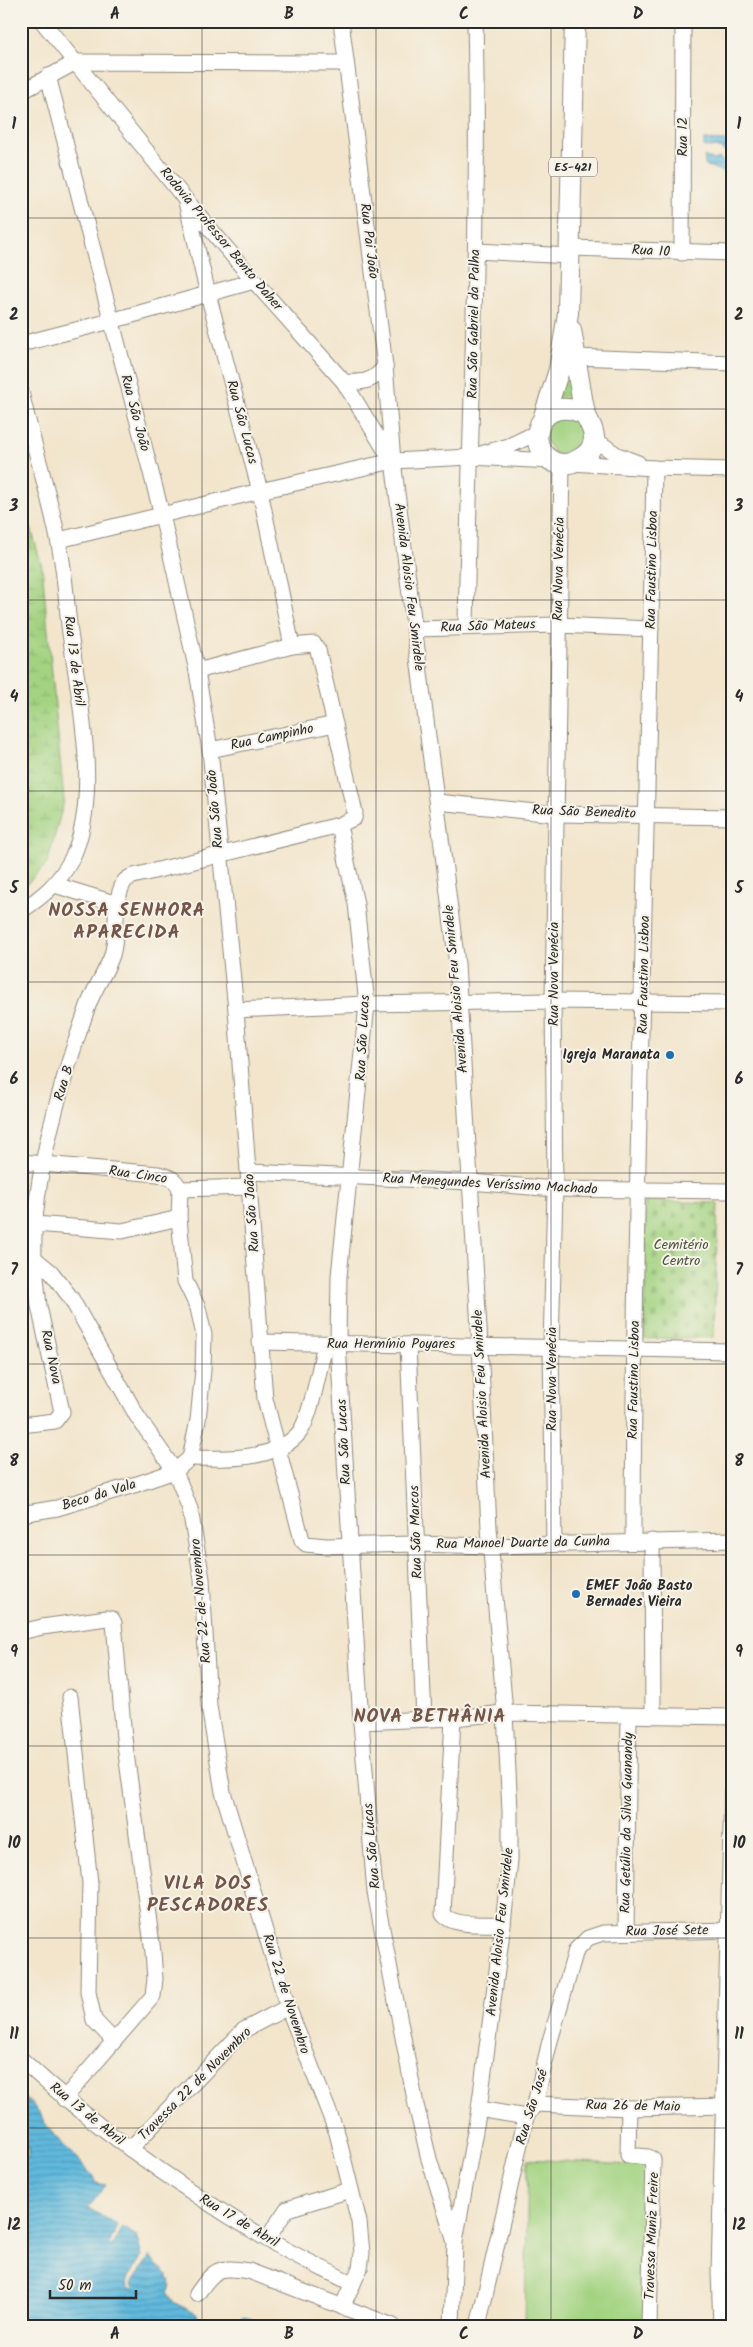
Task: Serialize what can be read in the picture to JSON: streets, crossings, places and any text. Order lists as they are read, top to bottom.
{
  "streets": {
    "main road": ["ES-421"],
    "street": [
      "Rua 12",
      "Rodovia Professor Bento Daher",
      "Rua Pai João",
      "Rua 10",
      "Rua São Gabriel da Palha",
      "Rua São João",
      "Rua São Lucas",
      "Rua Nova Venécia",
      "Rua Faustino Lisboa",
      "Avenida Aloisio Feu Smirdele",
      "Rua São Mateus",
      "Rua 13 de Abril",
      "Rua Campinho",
      "Rua São Benedito",
      "Rua B",
      "Rua Cinco",
      "Rua Menegundes Veríssimo Machado",
      "Rua Hermínio Poyares",
      "Rua Nova",
      "Beco da Vala",
      "Rua São Marcos",
      "Rua Manoel Duarte da Cunha",
      "Rua 22 de Novembro",
      "Rua Getúlio da Silva Guanandy",
      "Rua José Sete",
      "Travessa 22 de Novembro",
      "Rua 26 de Maio",
      "Rua São José",
      "Rua 17 de Abril",
      "Travessa Muniz Freire"
    ]
  },
  "crossings": [
    ["Rua 12", "Rua 10"],
    ["ES-421", "Rua 10"],
    ["ES-421", "Rua Nova Venécia"],
    ["Rodovia Professor Bento Daher", "Rua Pai João"],
    ["Rodovia Professor Bento Daher", "Rua São Lucas"],
    ["Rodovia Professor Bento Daher", "Avenida Aloisio Feu Smirdele"],
    ["Rua Pai João", "Avenida Aloisio Feu Smirdele"],
    ["Rua 10", "Rua São Gabriel da Palha"],
    ["Rua São Gabriel da Palha", "Rua São Mateus"],
    ["Rua São João", "Rua Campinho"],
    ["Rua São João", "Rua B"],
    ["Rua São João", "Rua Cinco"],
    ["Rua São João", "Rua Menegundes Veríssimo Machado"],
    ["Rua São João", "Rua Hermínio Poyares"],
    ["Rua São João", "Rua Manoel Duarte da Cunha"],
    ["Rua São Lucas", "Avenida Aloisio Feu Smirdele"],
    ["Rua São Lucas", "Rua B"],
    ["Rua São Lucas", "Rua Menegundes Veríssimo Machado"],
    ["Rua São Lucas", "Rua Hermínio Poyares"],
    ["Rua São Lucas", "Rua Manoel Duarte da Cunha"],
    ["Rua Nova Venécia", "Rua São Mateus"],
    ["Rua Nova Venécia", "Rua São Benedito"],
    ["Rua Nova Venécia", "Rua Menegundes Veríssimo Machado"],
    ["Rua Nova Venécia", "Rua Hermínio Poyares"],
    ["Rua Nova Venécia", "Rua Manoel Duarte da Cunha"],
    ["Rua Faustino Lisboa", "Rua São Mateus"],
    ["Rua Faustino Lisboa", "Rua São Benedito"],
    ["Rua Faustino Lisboa", "Rua Menegundes Veríssimo Machado"],
    ["Rua Faustino Lisboa", "Rua Hermínio Poyares"],
    ["Rua Faustino Lisboa", "Rua Manoel Duarte da Cunha"],
    ["Avenida Aloisio Feu Smirdele", "Rua São Mateus"],
    ["Avenida Aloisio Feu Smirdele", "Rua São Benedito"],
    ["Avenida Aloisio Feu Smirdele", "Rua Menegundes Veríssimo Machado"],
    ["Avenida Aloisio Feu Smirdele", "Rua Hermínio Poyares"],
    ["Avenida Aloisio Feu Smirdele", "Rua Manoel Duarte da Cunha"],
    ["Rua 13 de Abril", "Travessa 22 de Novembro"],
    ["Rua 13 de Abril", "Rua 17 de Abril"],
    ["Rua B", "Rua Cinco"],
    ["Rua B", "Rua Nova"],
    ["Rua Cinco", "Rua Menegundes Veríssimo Machado"],
    ["Rua Hermínio Poyares", "Rua São Marcos"],
    ["Beco da Vala", "Rua 22 de Novembro"],
    ["Rua São Marcos", "Rua Manoel Duarte da Cunha"],
    ["Rua 22 de Novembro", "Travessa 22 de Novembro"],
    ["Rua 22 de Novembro", "Rua 17 de Abril"],
    ["Rua Getúlio da Silva Guanandy", "Rua José Sete"],
    ["Rua José Sete", "Rua São José"],
    ["Travessa 22 de Novembro", "Rua 17 de Abril"],
    ["Rua 26 de Maio", "Rua São José"],
    ["Rua 26 de Maio", "Travessa Muniz Freire"]
  ],
  "districts": ["NOSSA SENHORA APARECIDA", "NOVA BETHÂNIA", "VILA DOS PESCADORES"],
  "parks": ["Cemitério Centro"],
  "places": ["Igreja Maranata", "EMEF João Basto Bernades Vieira"],
  "scale_bar": "50 m",
  "grid": {
    "columns": [
      "A",
      "B",
      "C",
      "D"
    ],
    "rows": [
      "1",
      "2",
      "3",
      "4",
      "5",
      "6",
      "7",
      "8",
      "9",
      "10",
      "11",
      "12"
    ]
  }
}
